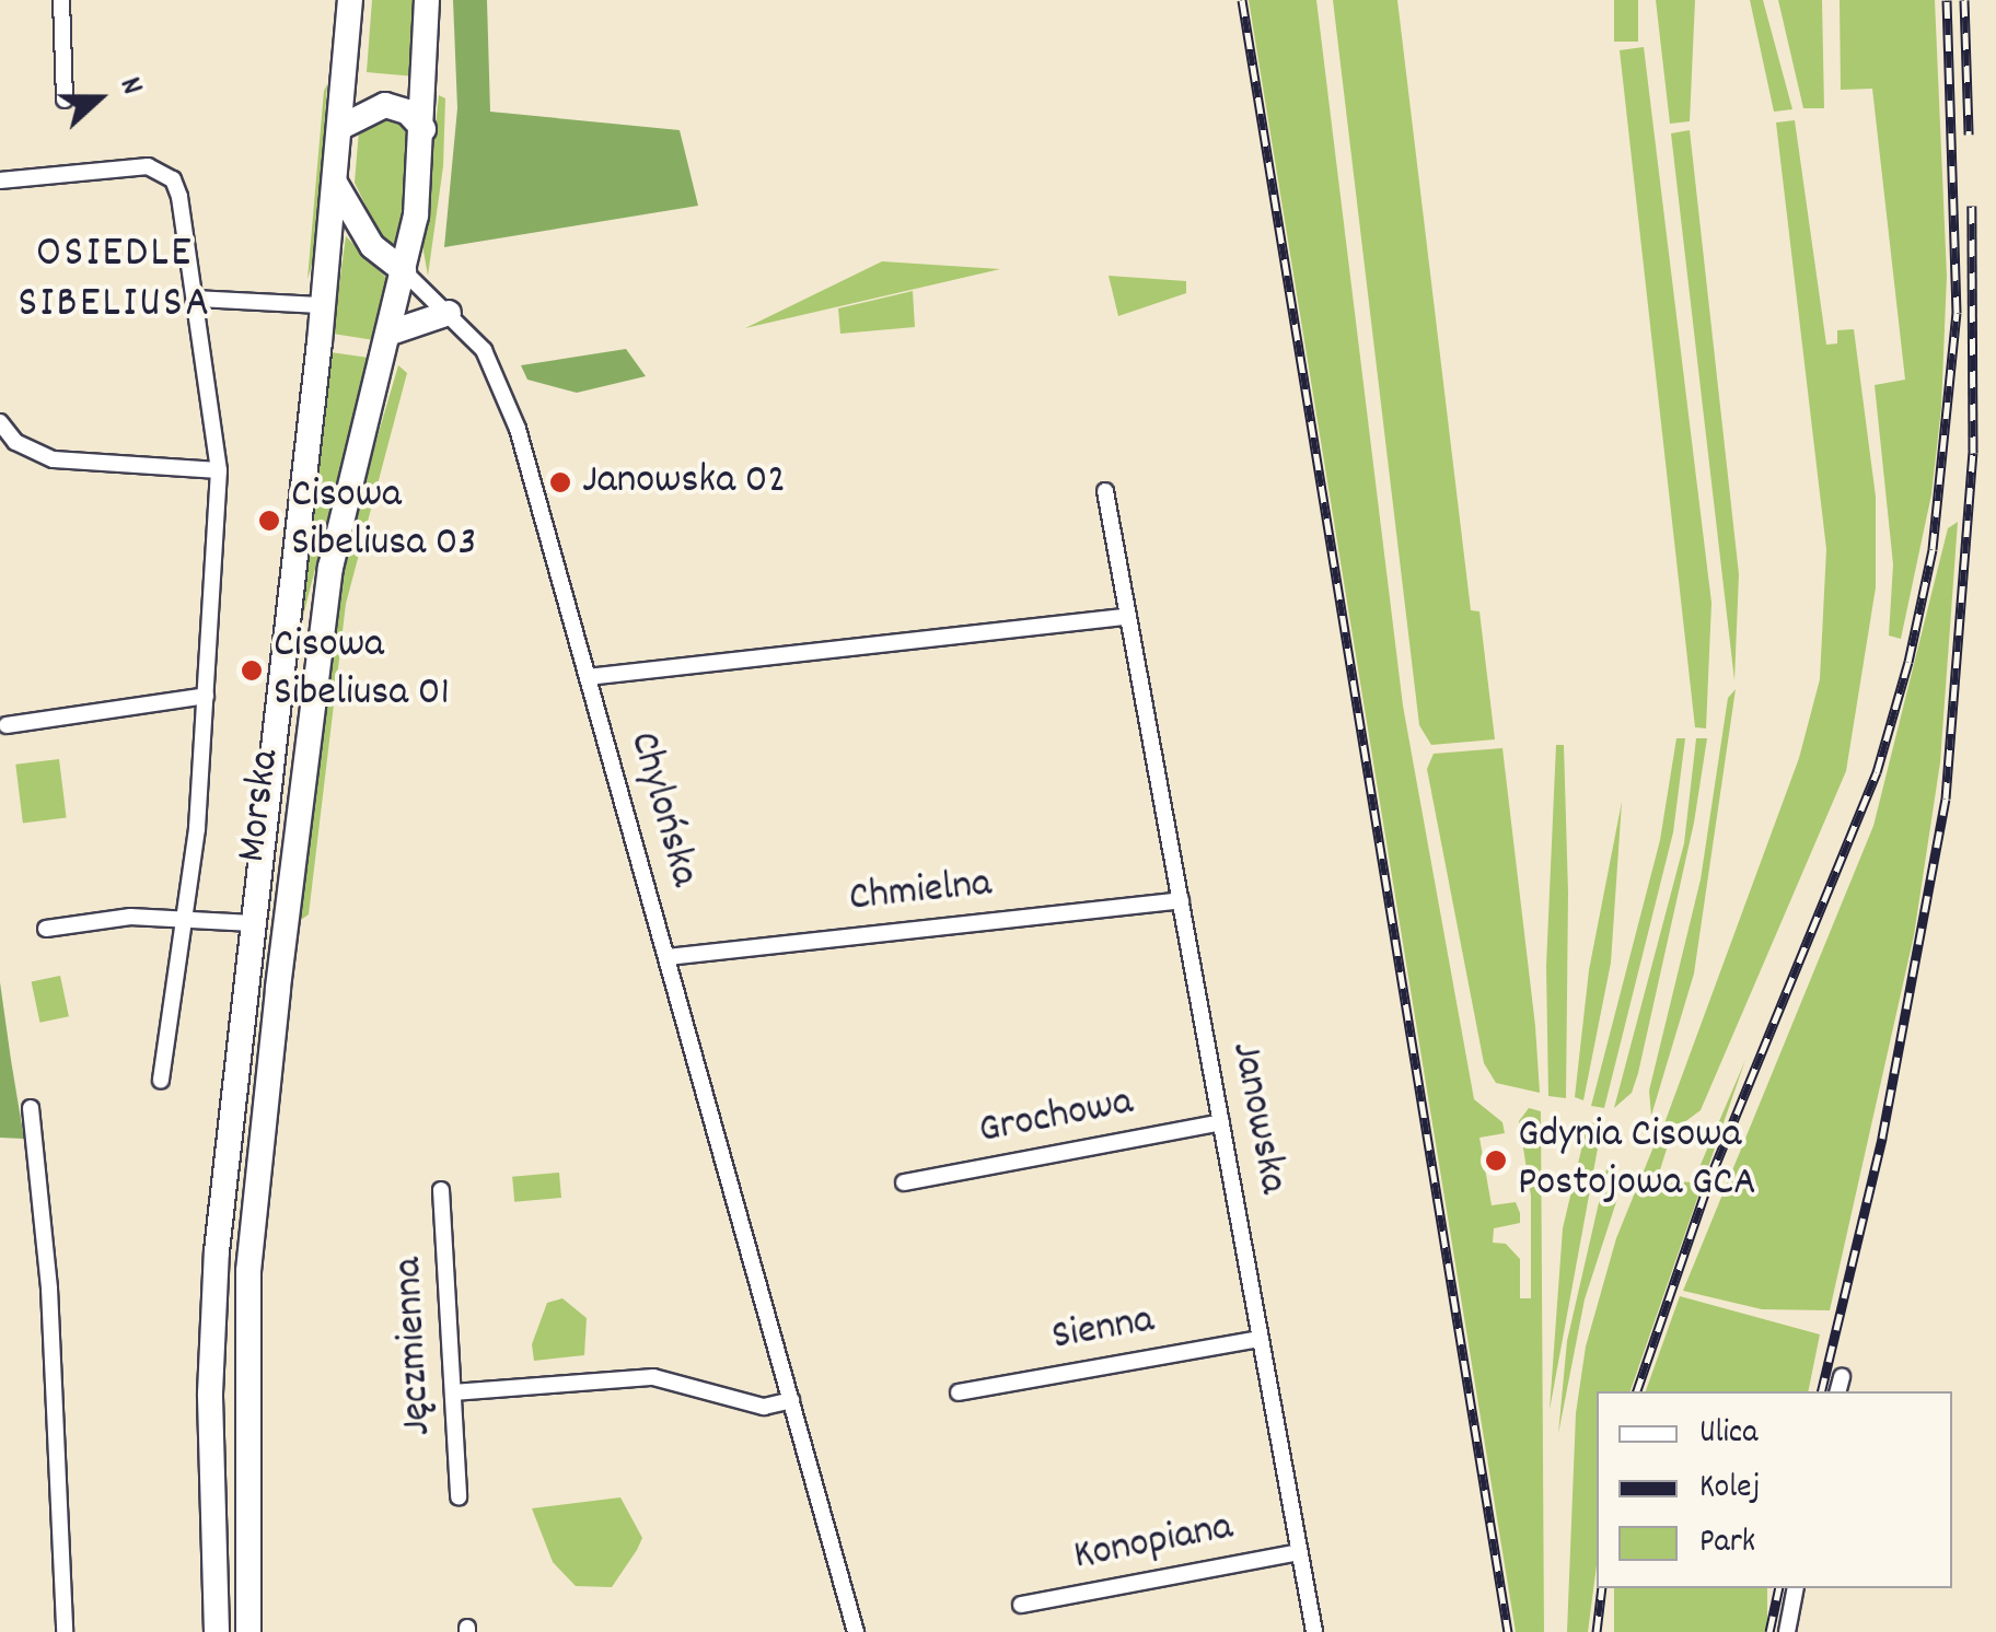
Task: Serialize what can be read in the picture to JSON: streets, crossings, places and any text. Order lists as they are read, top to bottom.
{
  "streets": {
    "main road": ["Morska"],
    "street": [
      "Chylońska",
      "Chmielna",
      "Grochowa",
      "Janowska",
      "Sienna",
      "Jęczmienna",
      "Konopiana"
    ]
  },
  "crossings": [
    ["Morska", "Chylońska"],
    ["Chylońska", "Chmielna"],
    ["Chmielna", "Janowska"],
    ["Grochowa", "Janowska"],
    ["Janowska", "Sienna"],
    ["Janowska", "Konopiana"]
  ],
  "districts": ["OSIEDLE SIBELIUSA"],
  "places": [
    "Janowska 02",
    "Cisowa Sibeliusa 03",
    "Cisowa Sibeliusa 01",
    "Gdynia Cisowa Postojowa GCA"
  ],
  "legend": ["Ulica", "Kolej", "Park"],
  "north": "right"
}
